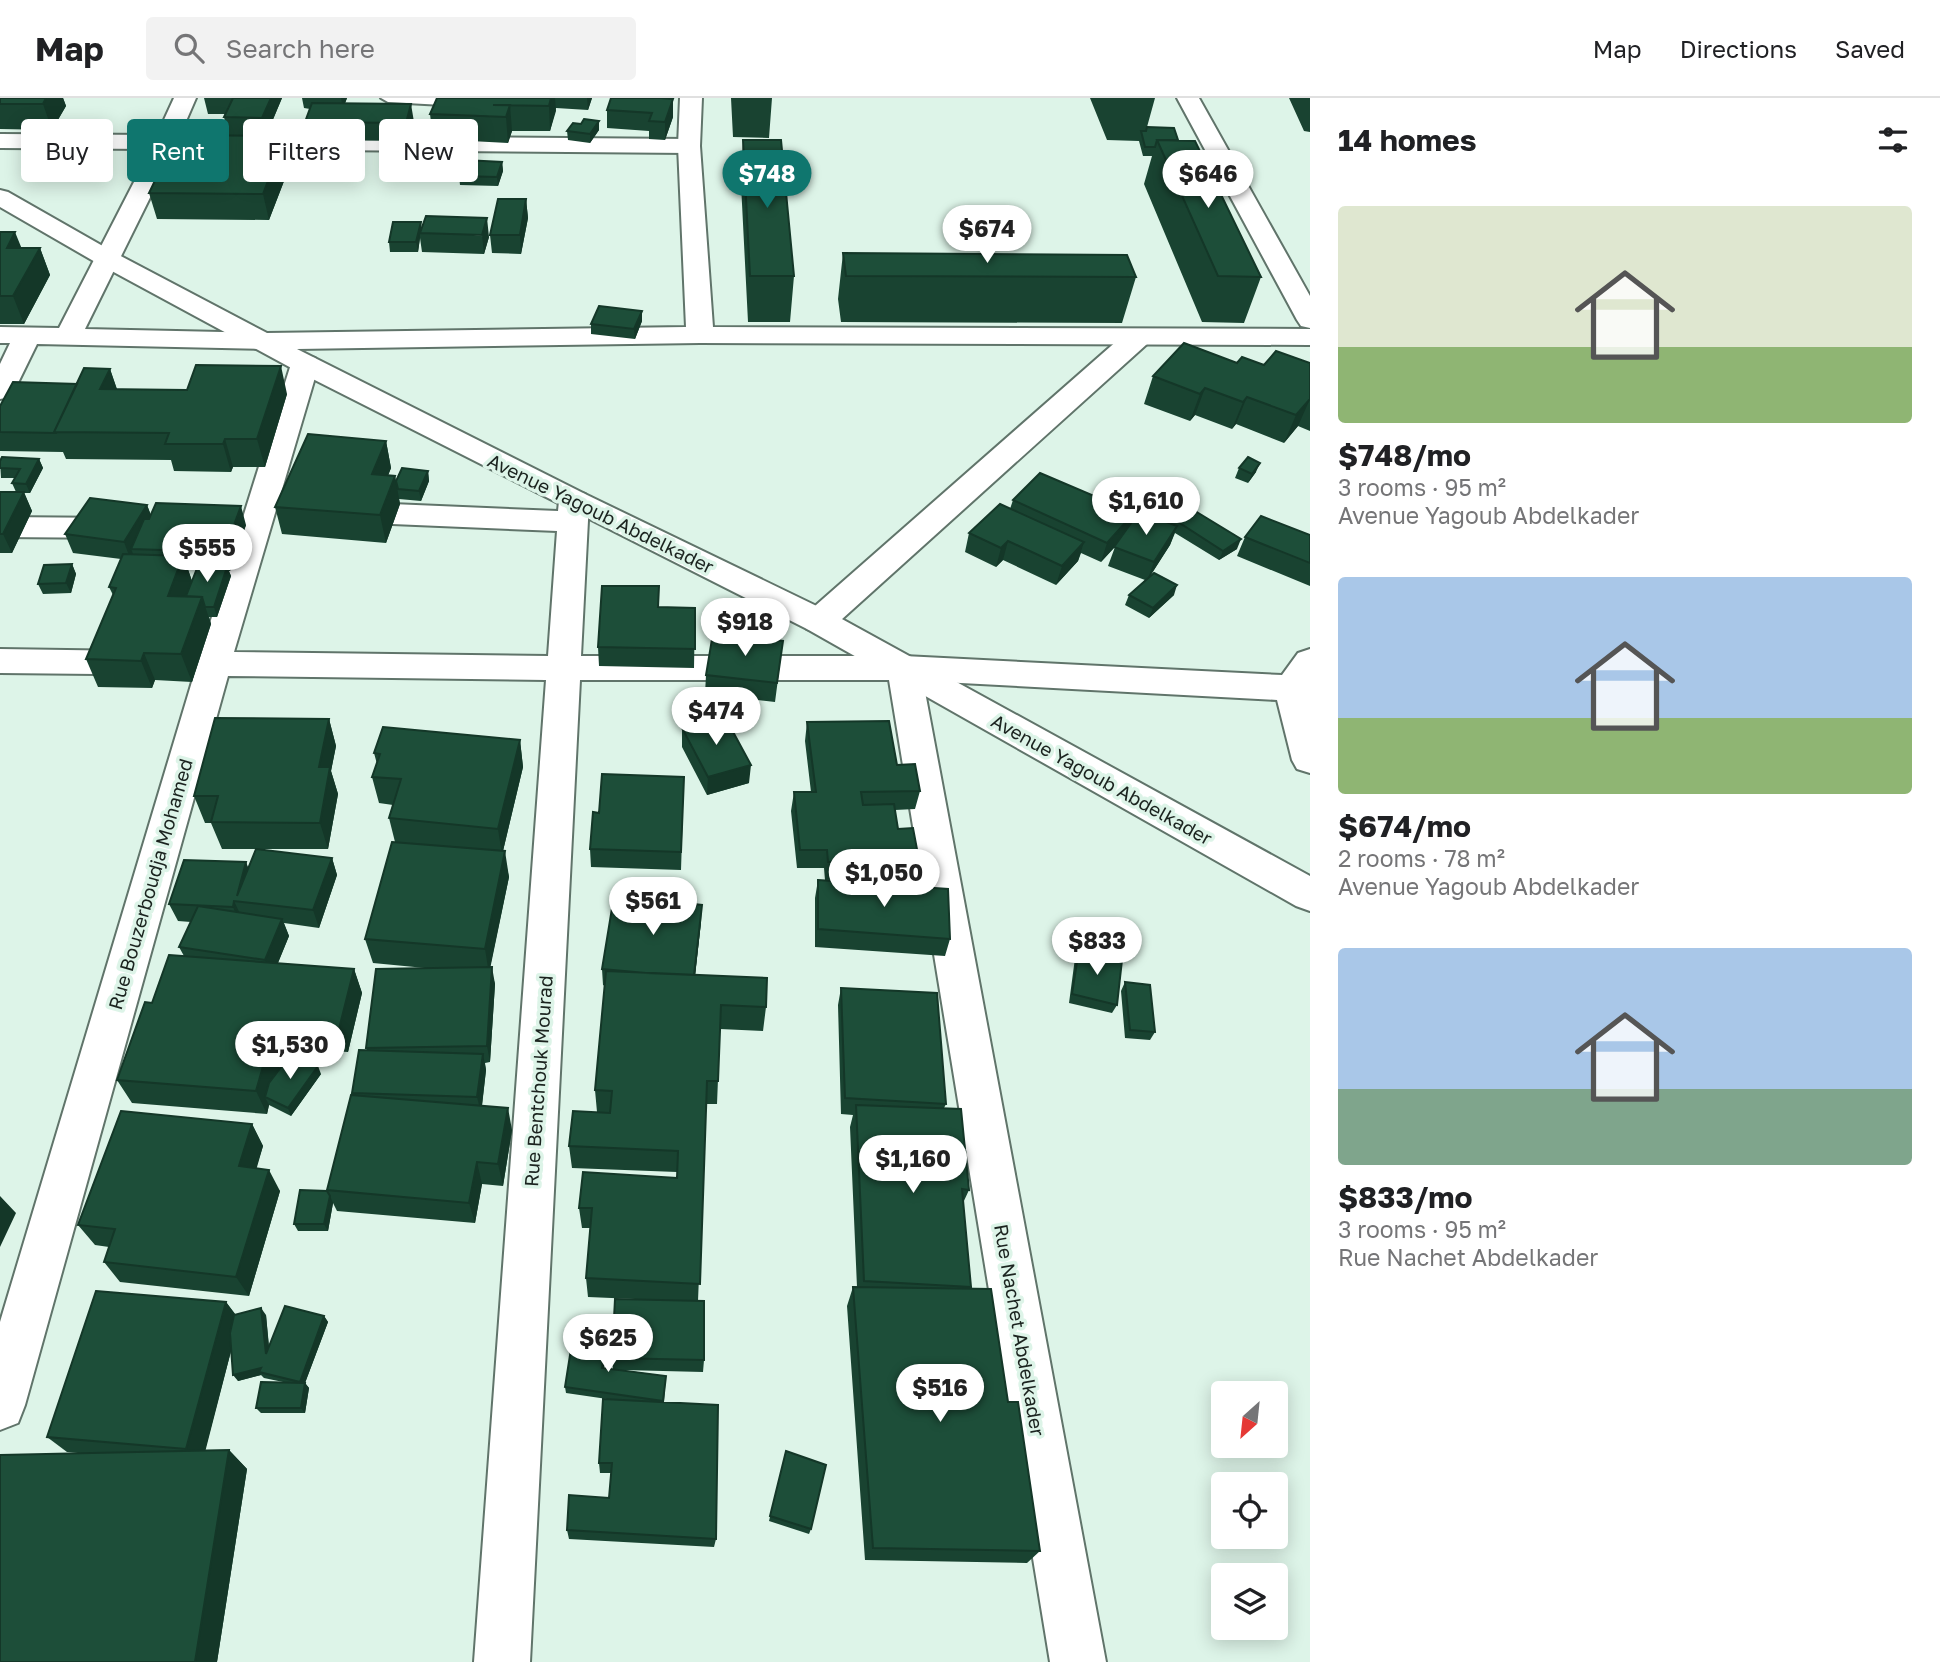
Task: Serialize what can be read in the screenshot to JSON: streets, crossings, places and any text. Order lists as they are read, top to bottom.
{
  "streets": {
    "street": [
      "Avenue Yagoub Abdelkader",
      "Rue Bouzerboudja Mohamed",
      "Rue Bentchouk Mourad",
      "Rue Nachet Abdelkader"
    ]
  },
  "crossings": [
    ["Avenue Yagoub Abdelkader", "Rue Bouzerboudja Mohamed"],
    ["Avenue Yagoub Abdelkader", "Rue Bentchouk Mourad"],
    ["Avenue Yagoub Abdelkader", "Rue Nachet Abdelkader"]
  ],
  "north": "bottom left",
  "page": {
    "header": "Map",
    "search": "Search here",
    "nav": ["Map", "Directions", "Saved"],
    "heading": "14 homes",
    "chip": [
      "Buy",
      "Rent",
      "Filters",
      "New"
    ],
    "price": [
      "$748",
      "$646",
      "$674",
      "$1,610",
      "$555",
      "$918",
      "$474",
      "$1,050",
      "$561",
      "$833",
      "$1,530",
      "$1,160",
      "$625",
      "$516"
    ],
    "list": [
      {
        "name": "$748/mo",
        "note": "3 rooms · 95 m² · Avenue Yagoub Abdelkader"
      },
      {
        "name": "$674/mo",
        "note": "2 rooms · 78 m² · Avenue Yagoub Abdelkader"
      },
      {
        "name": "$833/mo",
        "note": "3 rooms · 95 m² · Rue Nachet Abdelkader"
      }
    ]
  }
}
